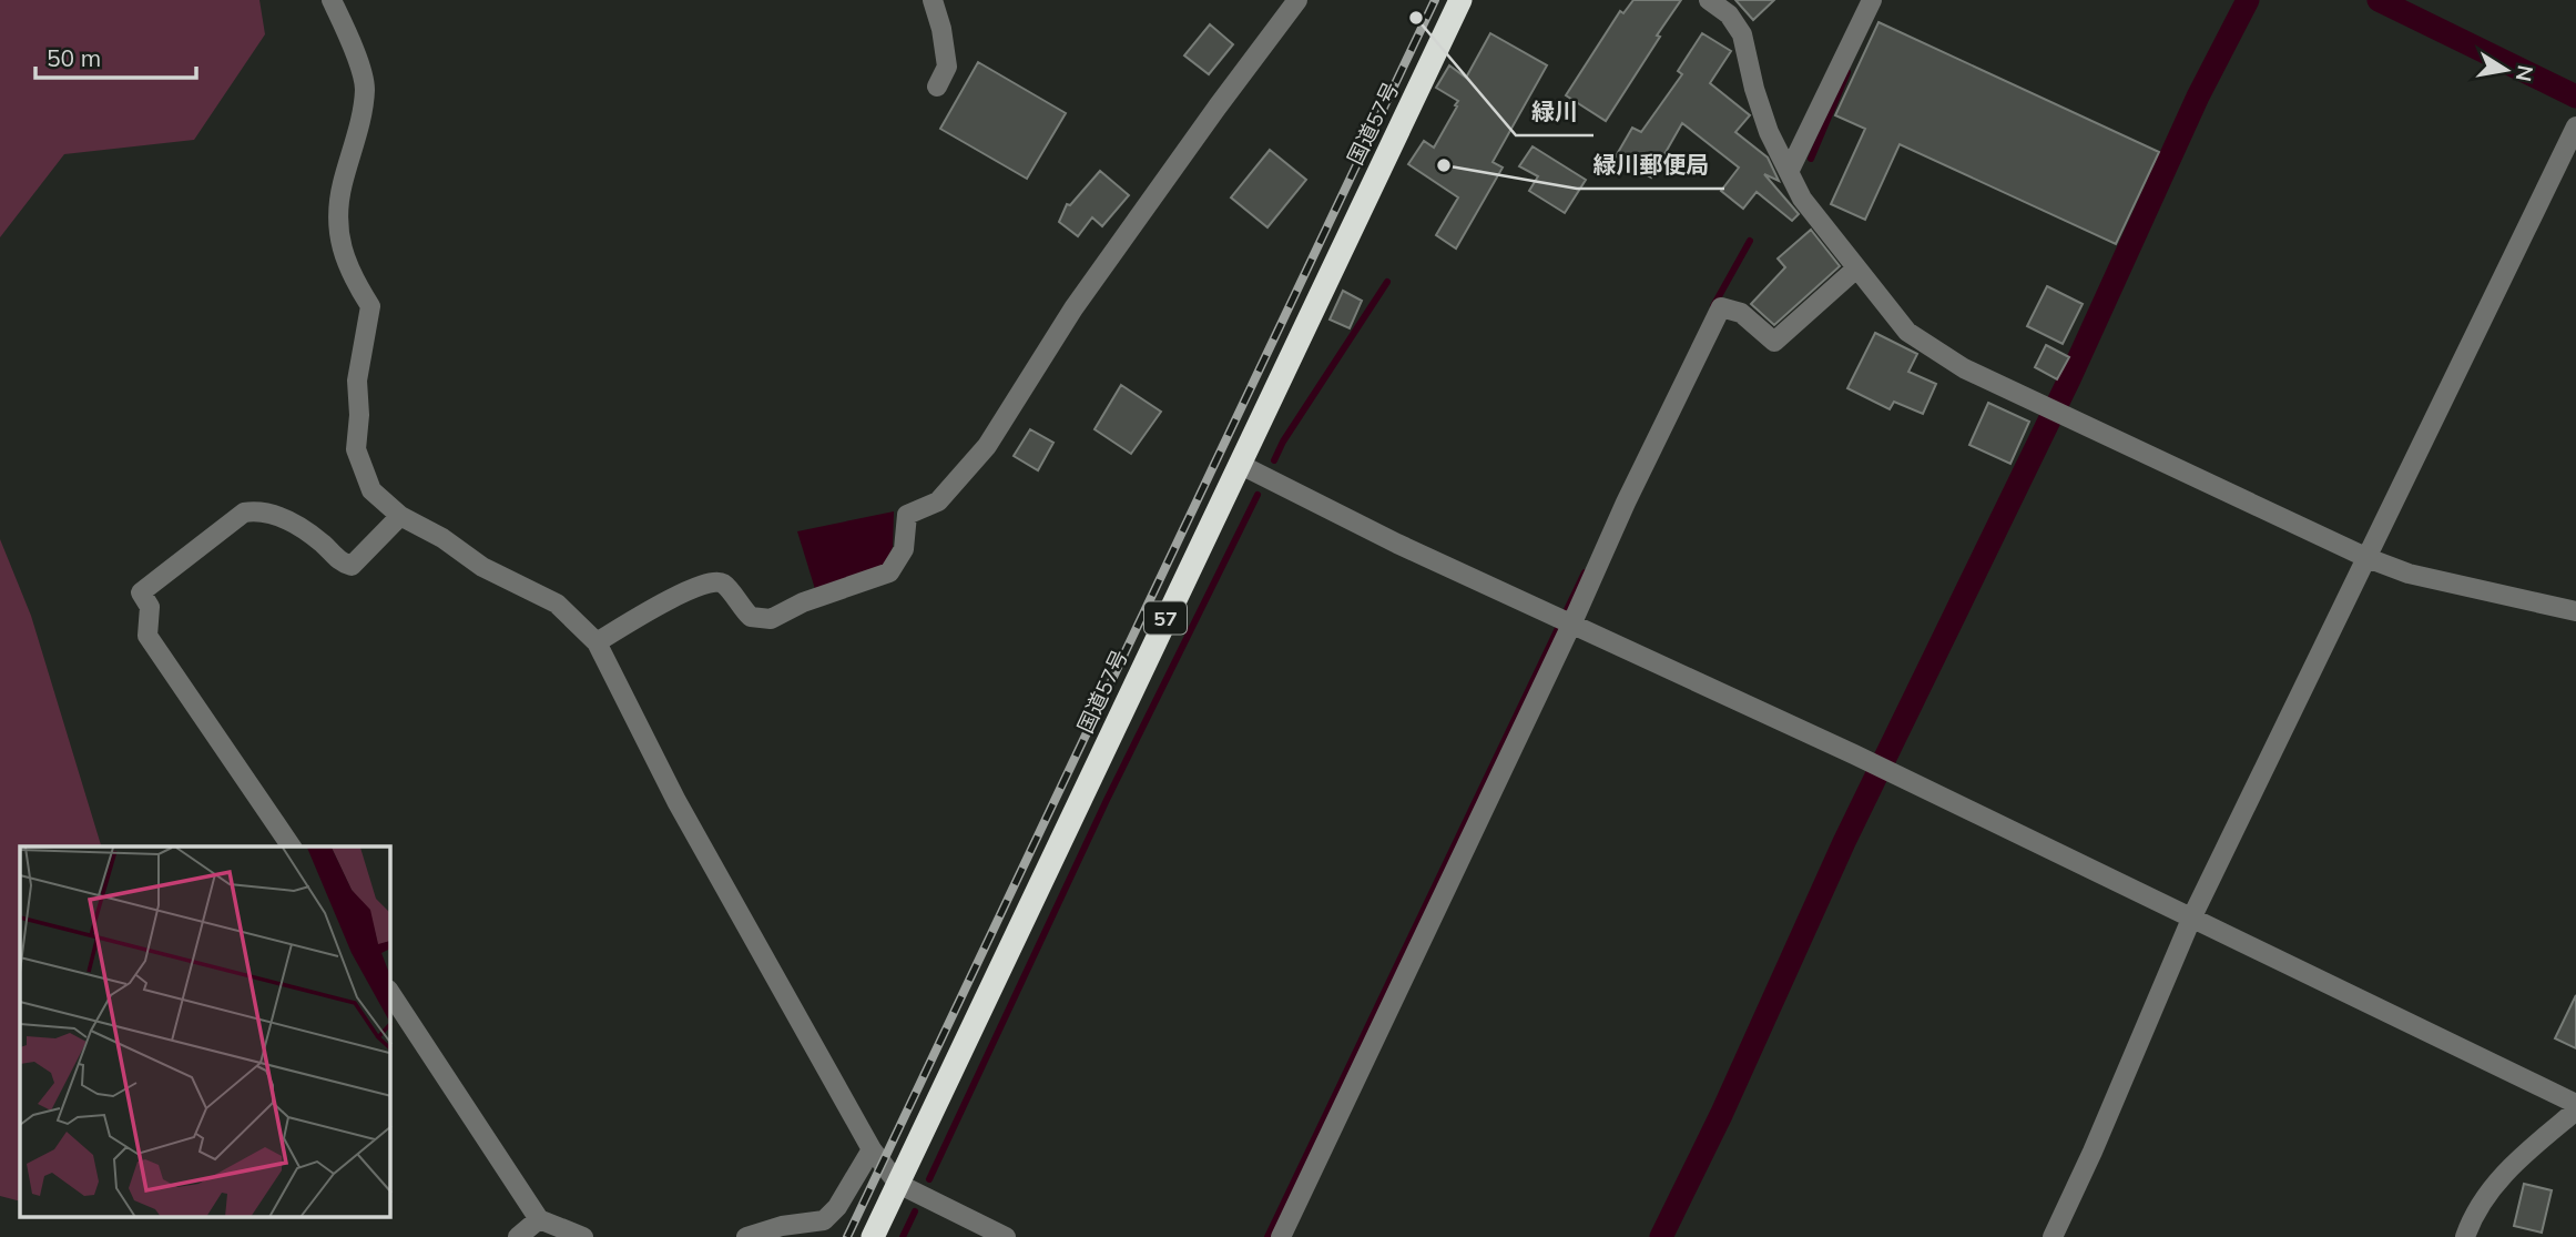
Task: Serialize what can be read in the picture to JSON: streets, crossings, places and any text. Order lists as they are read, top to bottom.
{
  "streets": {
    "highway": ["国道57号", "57"]
  },
  "places": ["緑川", "緑川郵便局"],
  "scale_bar": "50 m",
  "north": "right"
}
